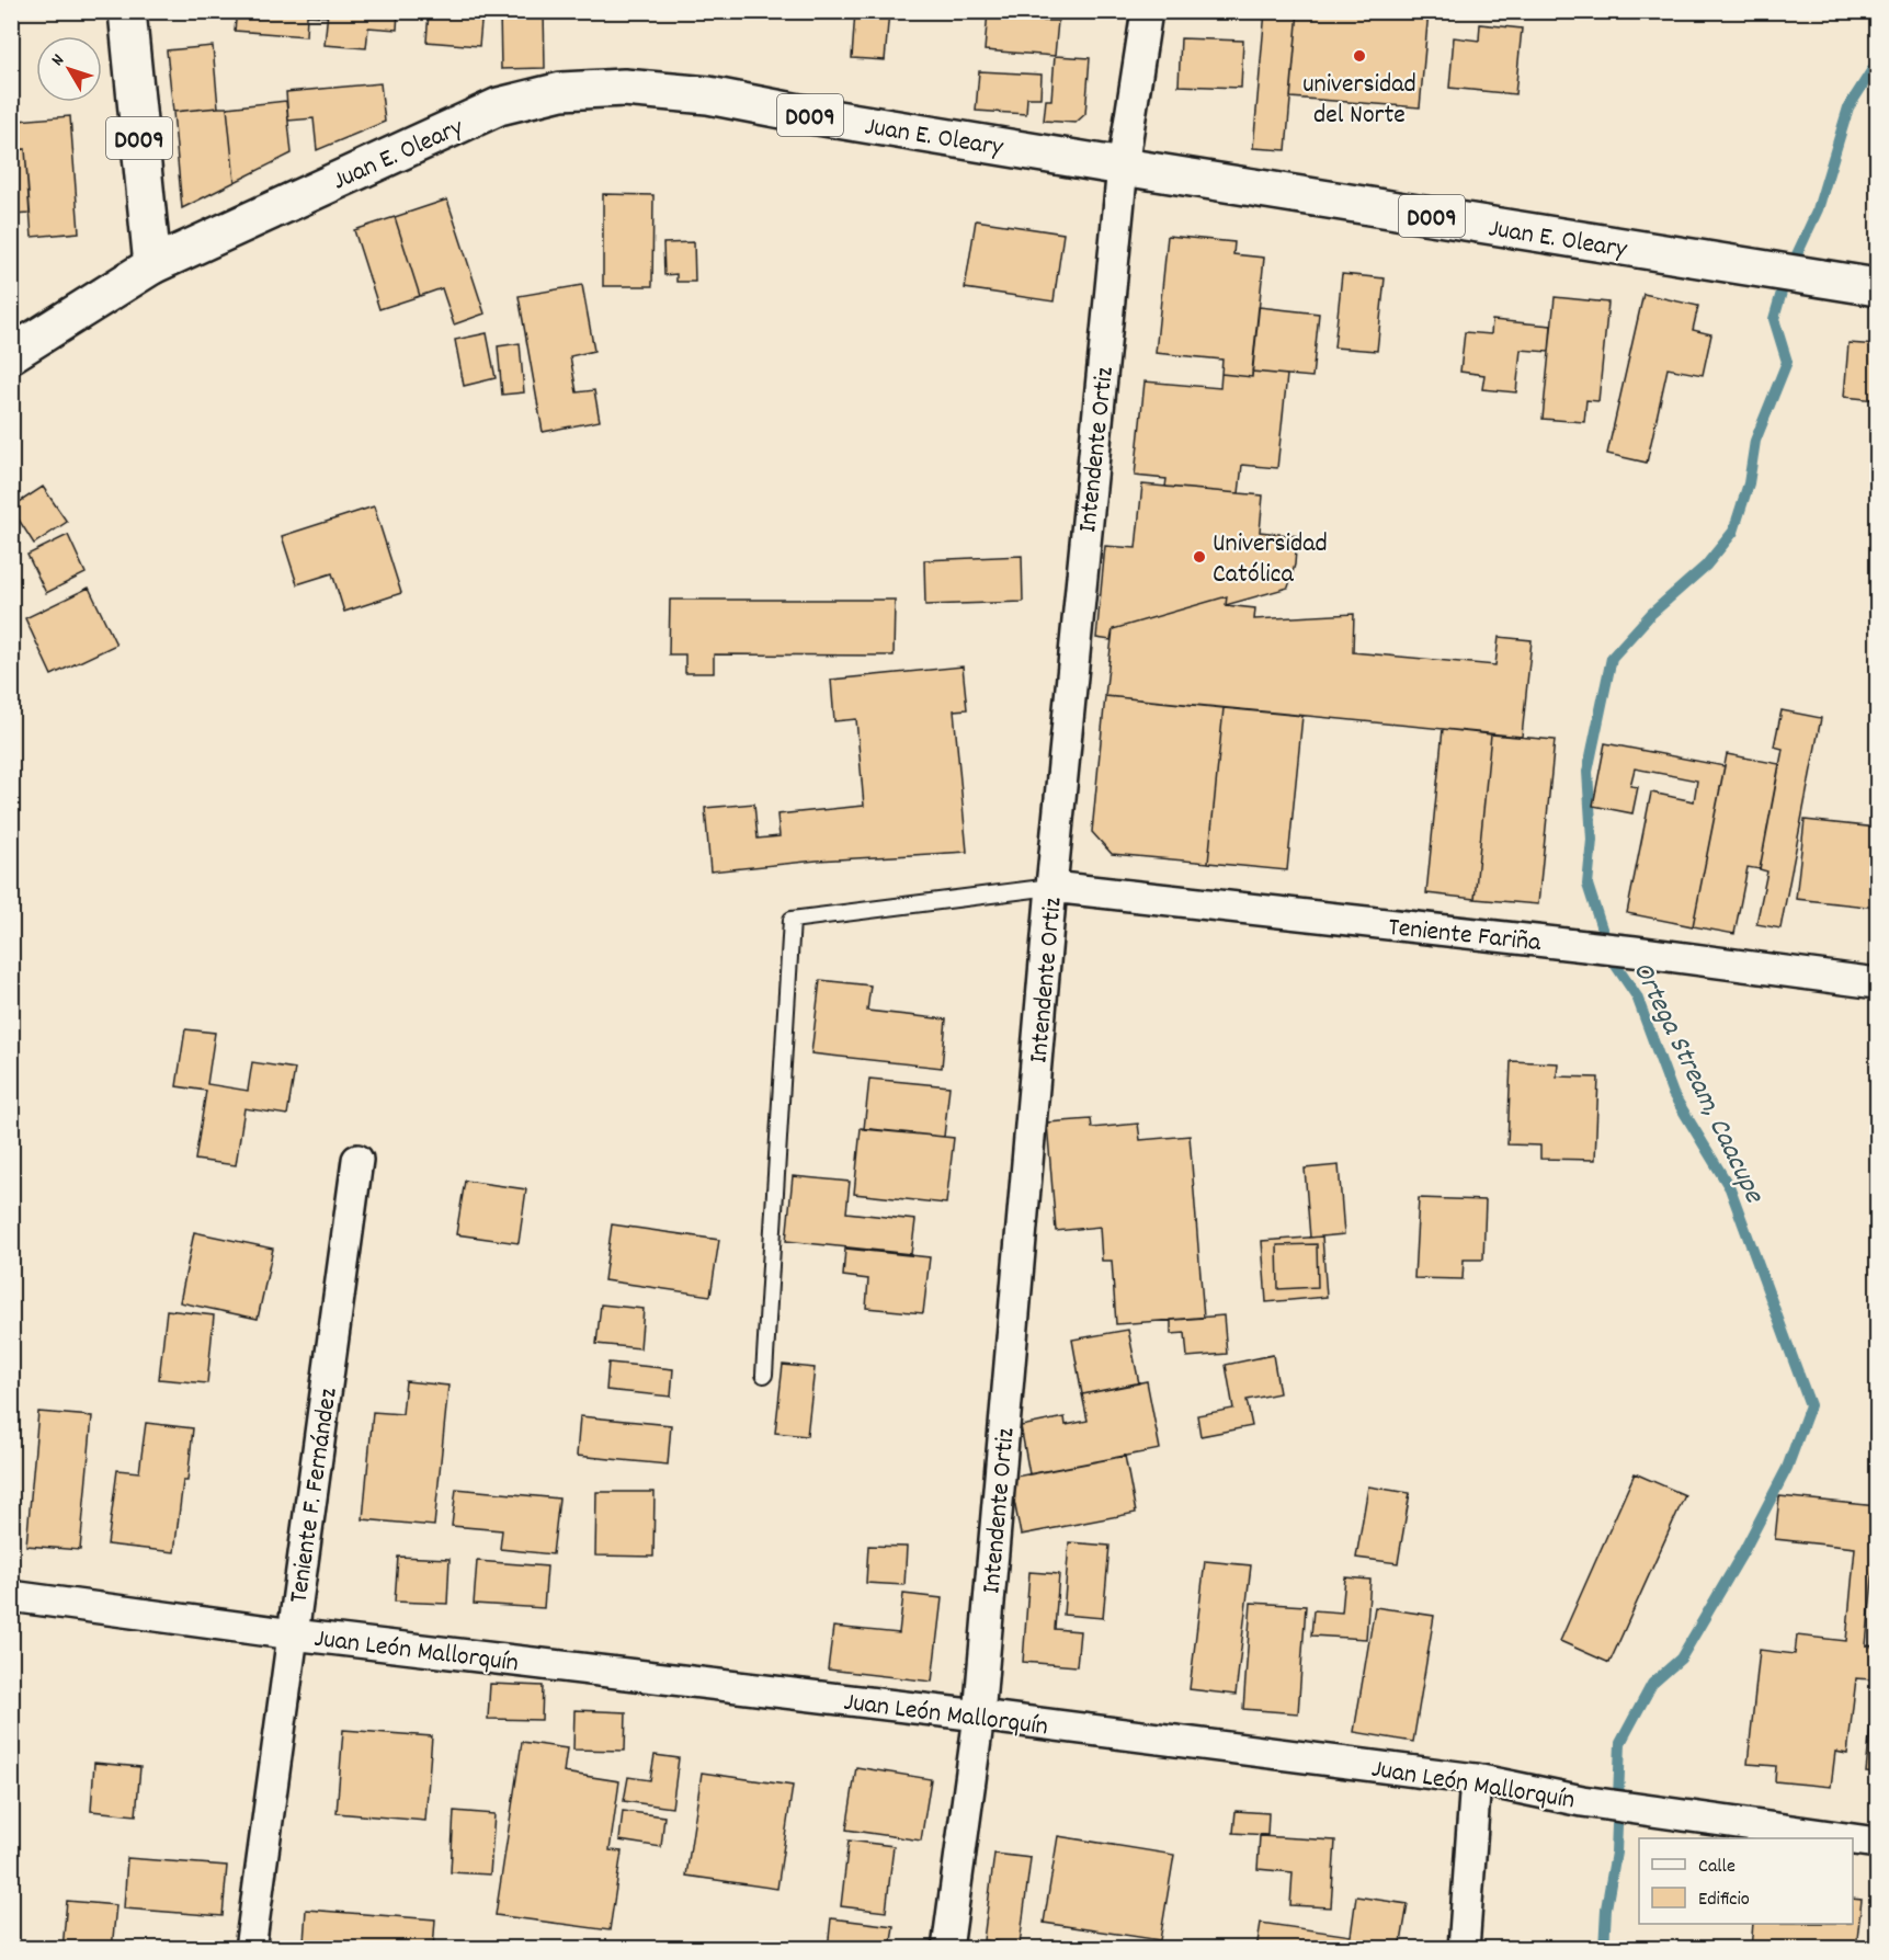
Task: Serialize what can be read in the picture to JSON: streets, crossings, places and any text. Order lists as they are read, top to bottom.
{
  "streets": {
    "main road": ["D009", "Juan E. Oleary"],
    "street": [
      "Intendente Ortiz",
      "Teniente Fariña",
      "Teniente F. Fernández",
      "Juan León Mallorquín"
    ]
  },
  "crossings": [
    ["D009", "Juan E. Oleary"],
    ["Juan E. Oleary", "Intendente Ortiz"],
    ["Intendente Ortiz", "Teniente Fariña"],
    ["Intendente Ortiz", "Juan León Mallorquín"],
    ["Teniente F. Fernández", "Juan León Mallorquín"]
  ],
  "water": ["Ortega Stream, Caacupe"],
  "places": ["universidad del Norte", "Universidad Católica"],
  "legend": ["Calle", "Edificio"],
  "north": "top left"
}
